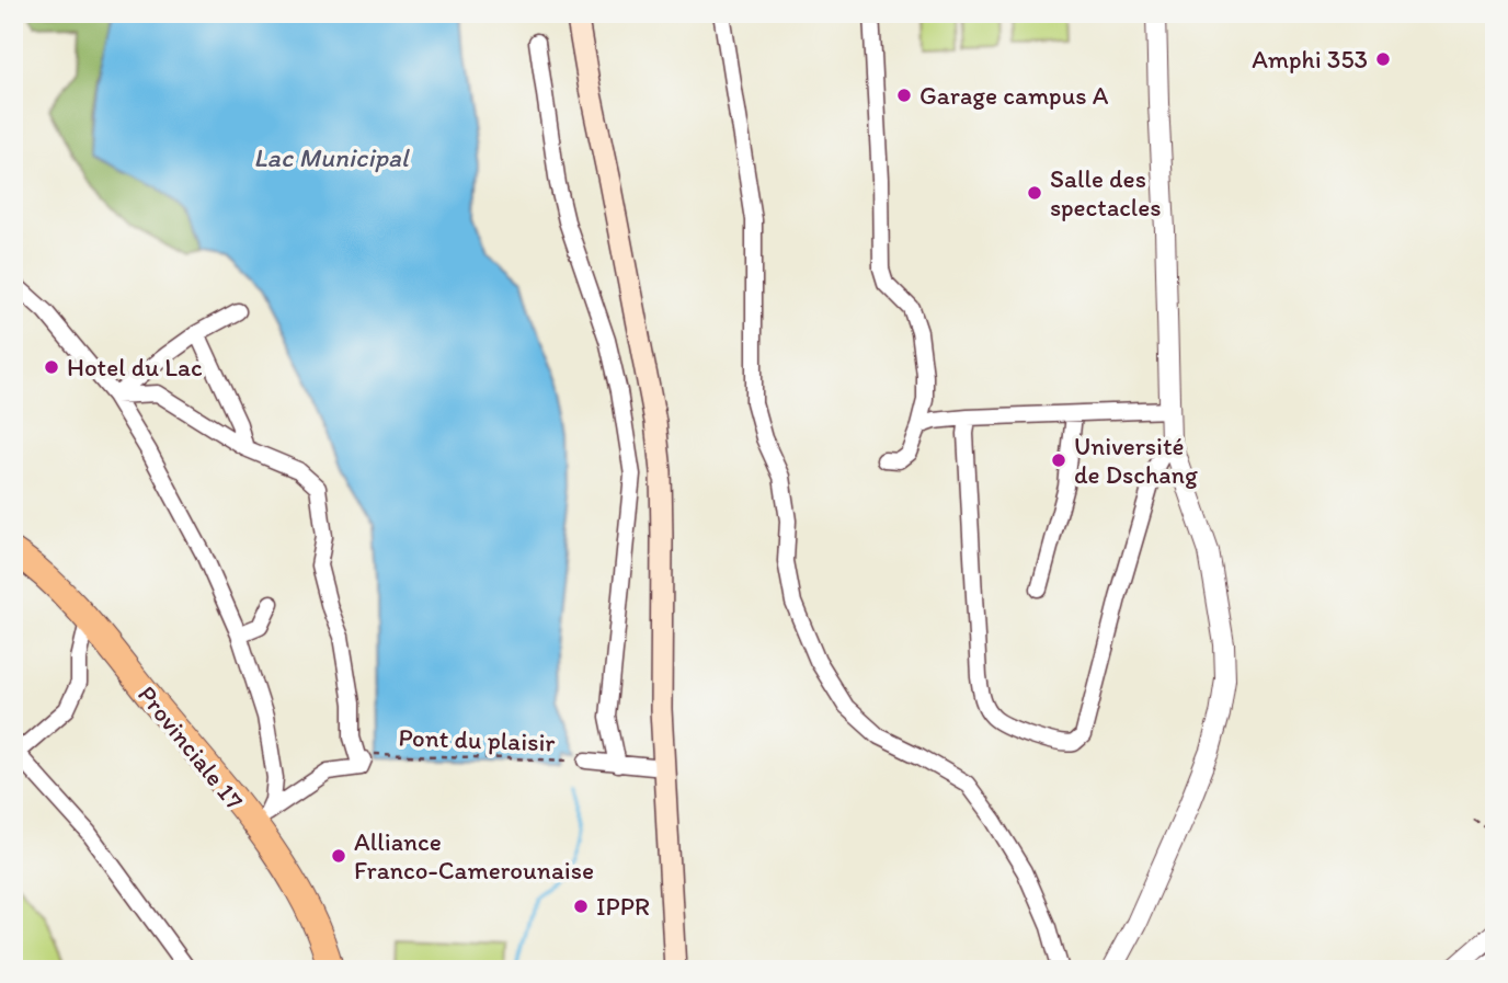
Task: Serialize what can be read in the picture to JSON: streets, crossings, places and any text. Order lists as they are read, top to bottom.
{
  "streets": {
    "main road": ["Provinciale 17"],
    "path": ["Pont du plaisir"]
  },
  "water": ["Lac Municipal"],
  "places": [
    "Amphi 353",
    "Garage campus A",
    "Salle des spectacles",
    "Hotel du Lac",
    "Université de Dschang",
    "Alliance Franco-Camerounaise",
    "IPPR"
  ]
}
